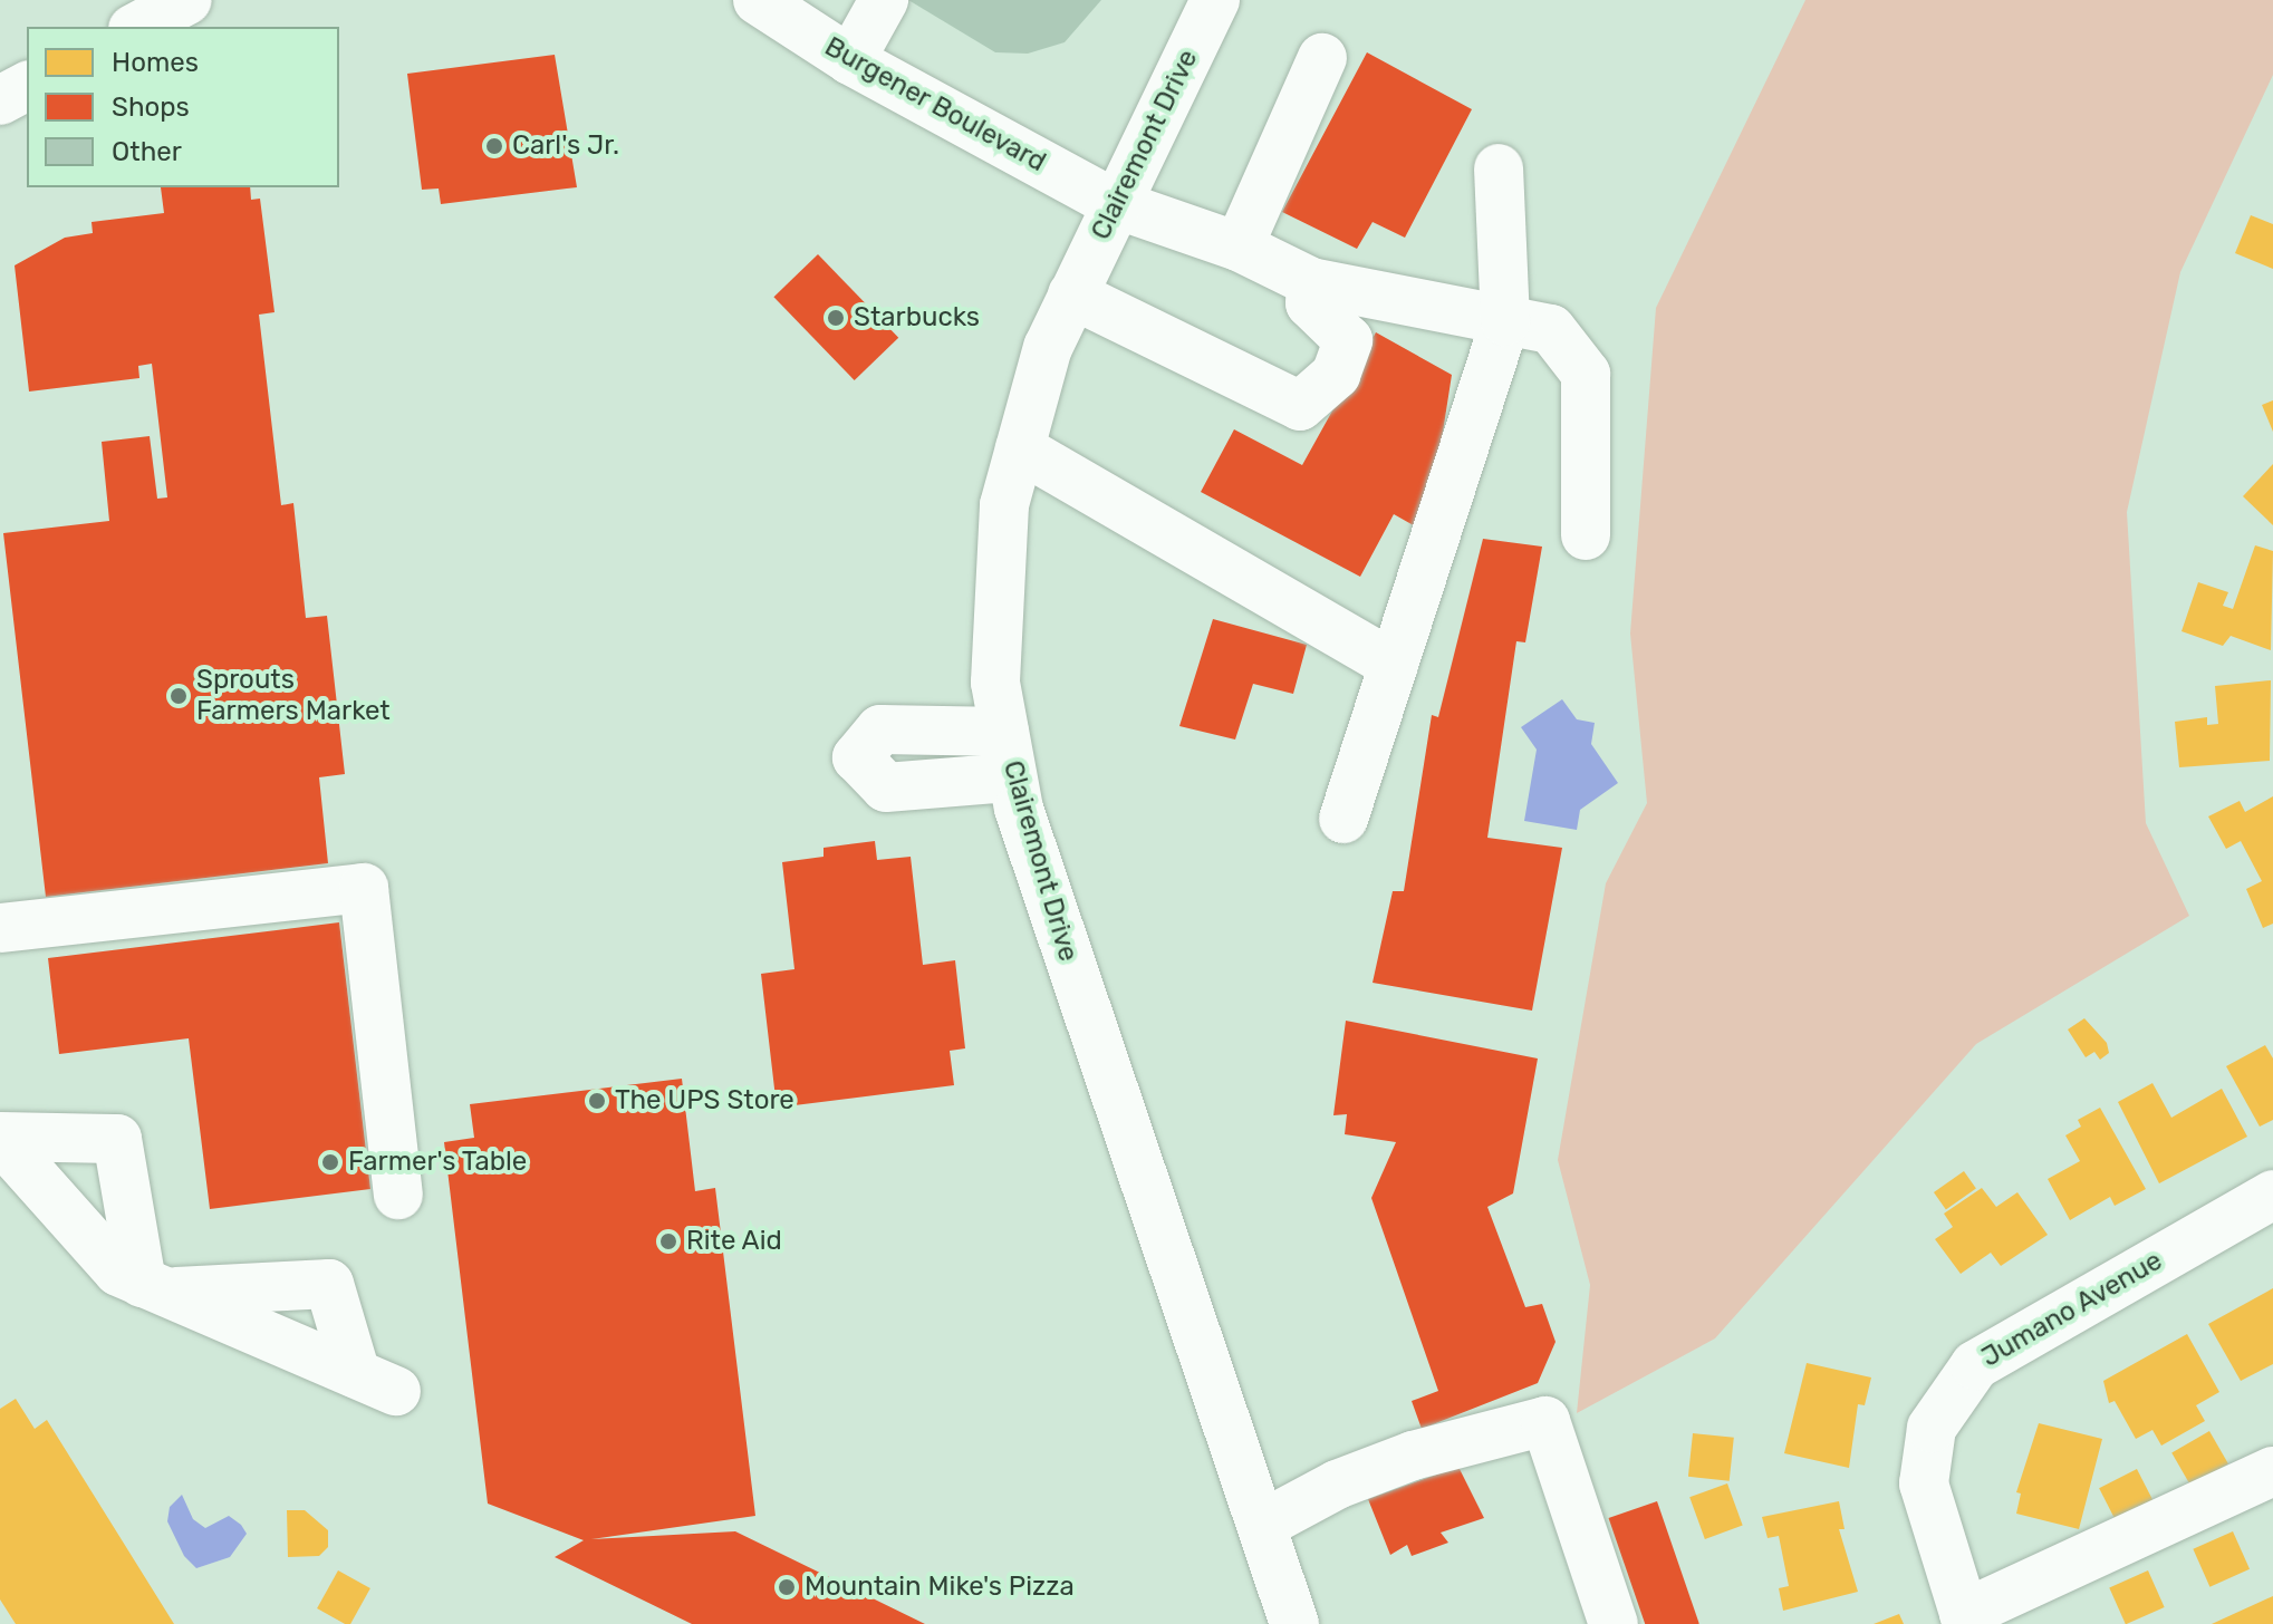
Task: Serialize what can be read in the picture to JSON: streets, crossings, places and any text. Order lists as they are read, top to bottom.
{
  "streets": {
    "main road": ["Burgener Boulevard", "Clairemont Drive", "Jumano Avenue"]
  },
  "crossings": [
    ["Burgener Boulevard", "Clairemont Drive"]
  ],
  "places": [
    "Carl's Jr.",
    "Starbucks",
    "Sprouts Farmers Market",
    "The UPS Store",
    "Farmer's Table",
    "Rite Aid",
    "Mountain Mike's Pizza"
  ],
  "legend": ["Homes", "Shops", "Other"]
}
